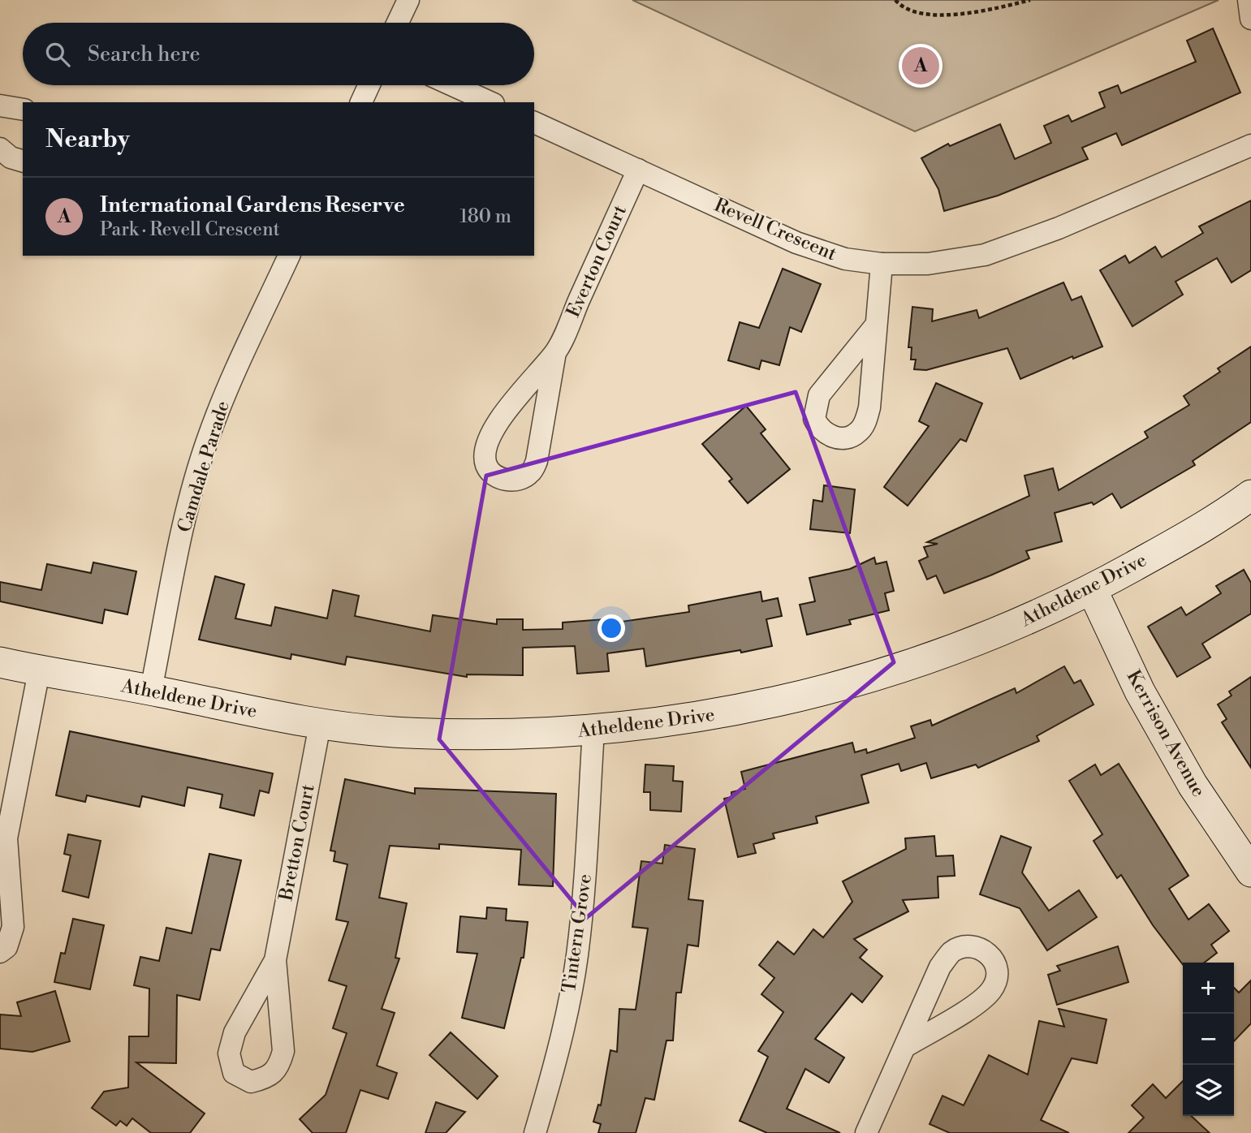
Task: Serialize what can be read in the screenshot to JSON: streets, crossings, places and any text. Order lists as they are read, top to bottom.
{
  "streets": {
    "street": [
      "Revell Crescent",
      "Everton Court",
      "Camdale Parade",
      "Atheldene Drive",
      "Kerrison Avenue",
      "Bretton Court",
      "Tintern Grove"
    ]
  },
  "crossings": [
    ["Revell Crescent", "Everton Court"],
    ["Camdale Parade", "Atheldene Drive"],
    ["Atheldene Drive", "Kerrison Avenue"],
    ["Atheldene Drive", "Bretton Court"],
    ["Atheldene Drive", "Tintern Grove"]
  ],
  "page": {
    "search": "Search here",
    "pins": "A",
    "heading": "Nearby",
    "list": [
      {
        "mark": "A",
        "name": "International Gardens Reserve",
        "note": "Park · Revell Crescent",
        "value": "180 m"
      }
    ],
    "map_buttons": ["+", "−"]
  }
}
